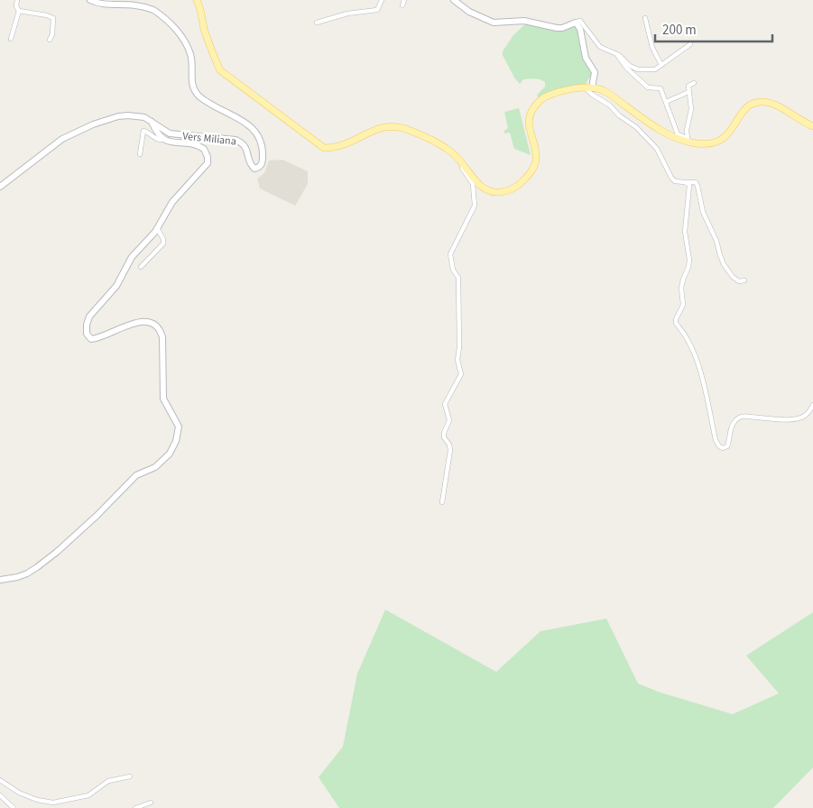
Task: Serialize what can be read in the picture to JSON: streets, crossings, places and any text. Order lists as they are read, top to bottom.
{
  "streets": {
    "street": ["Vers Miliana"]
  },
  "scale_bar": "200 m"
}
